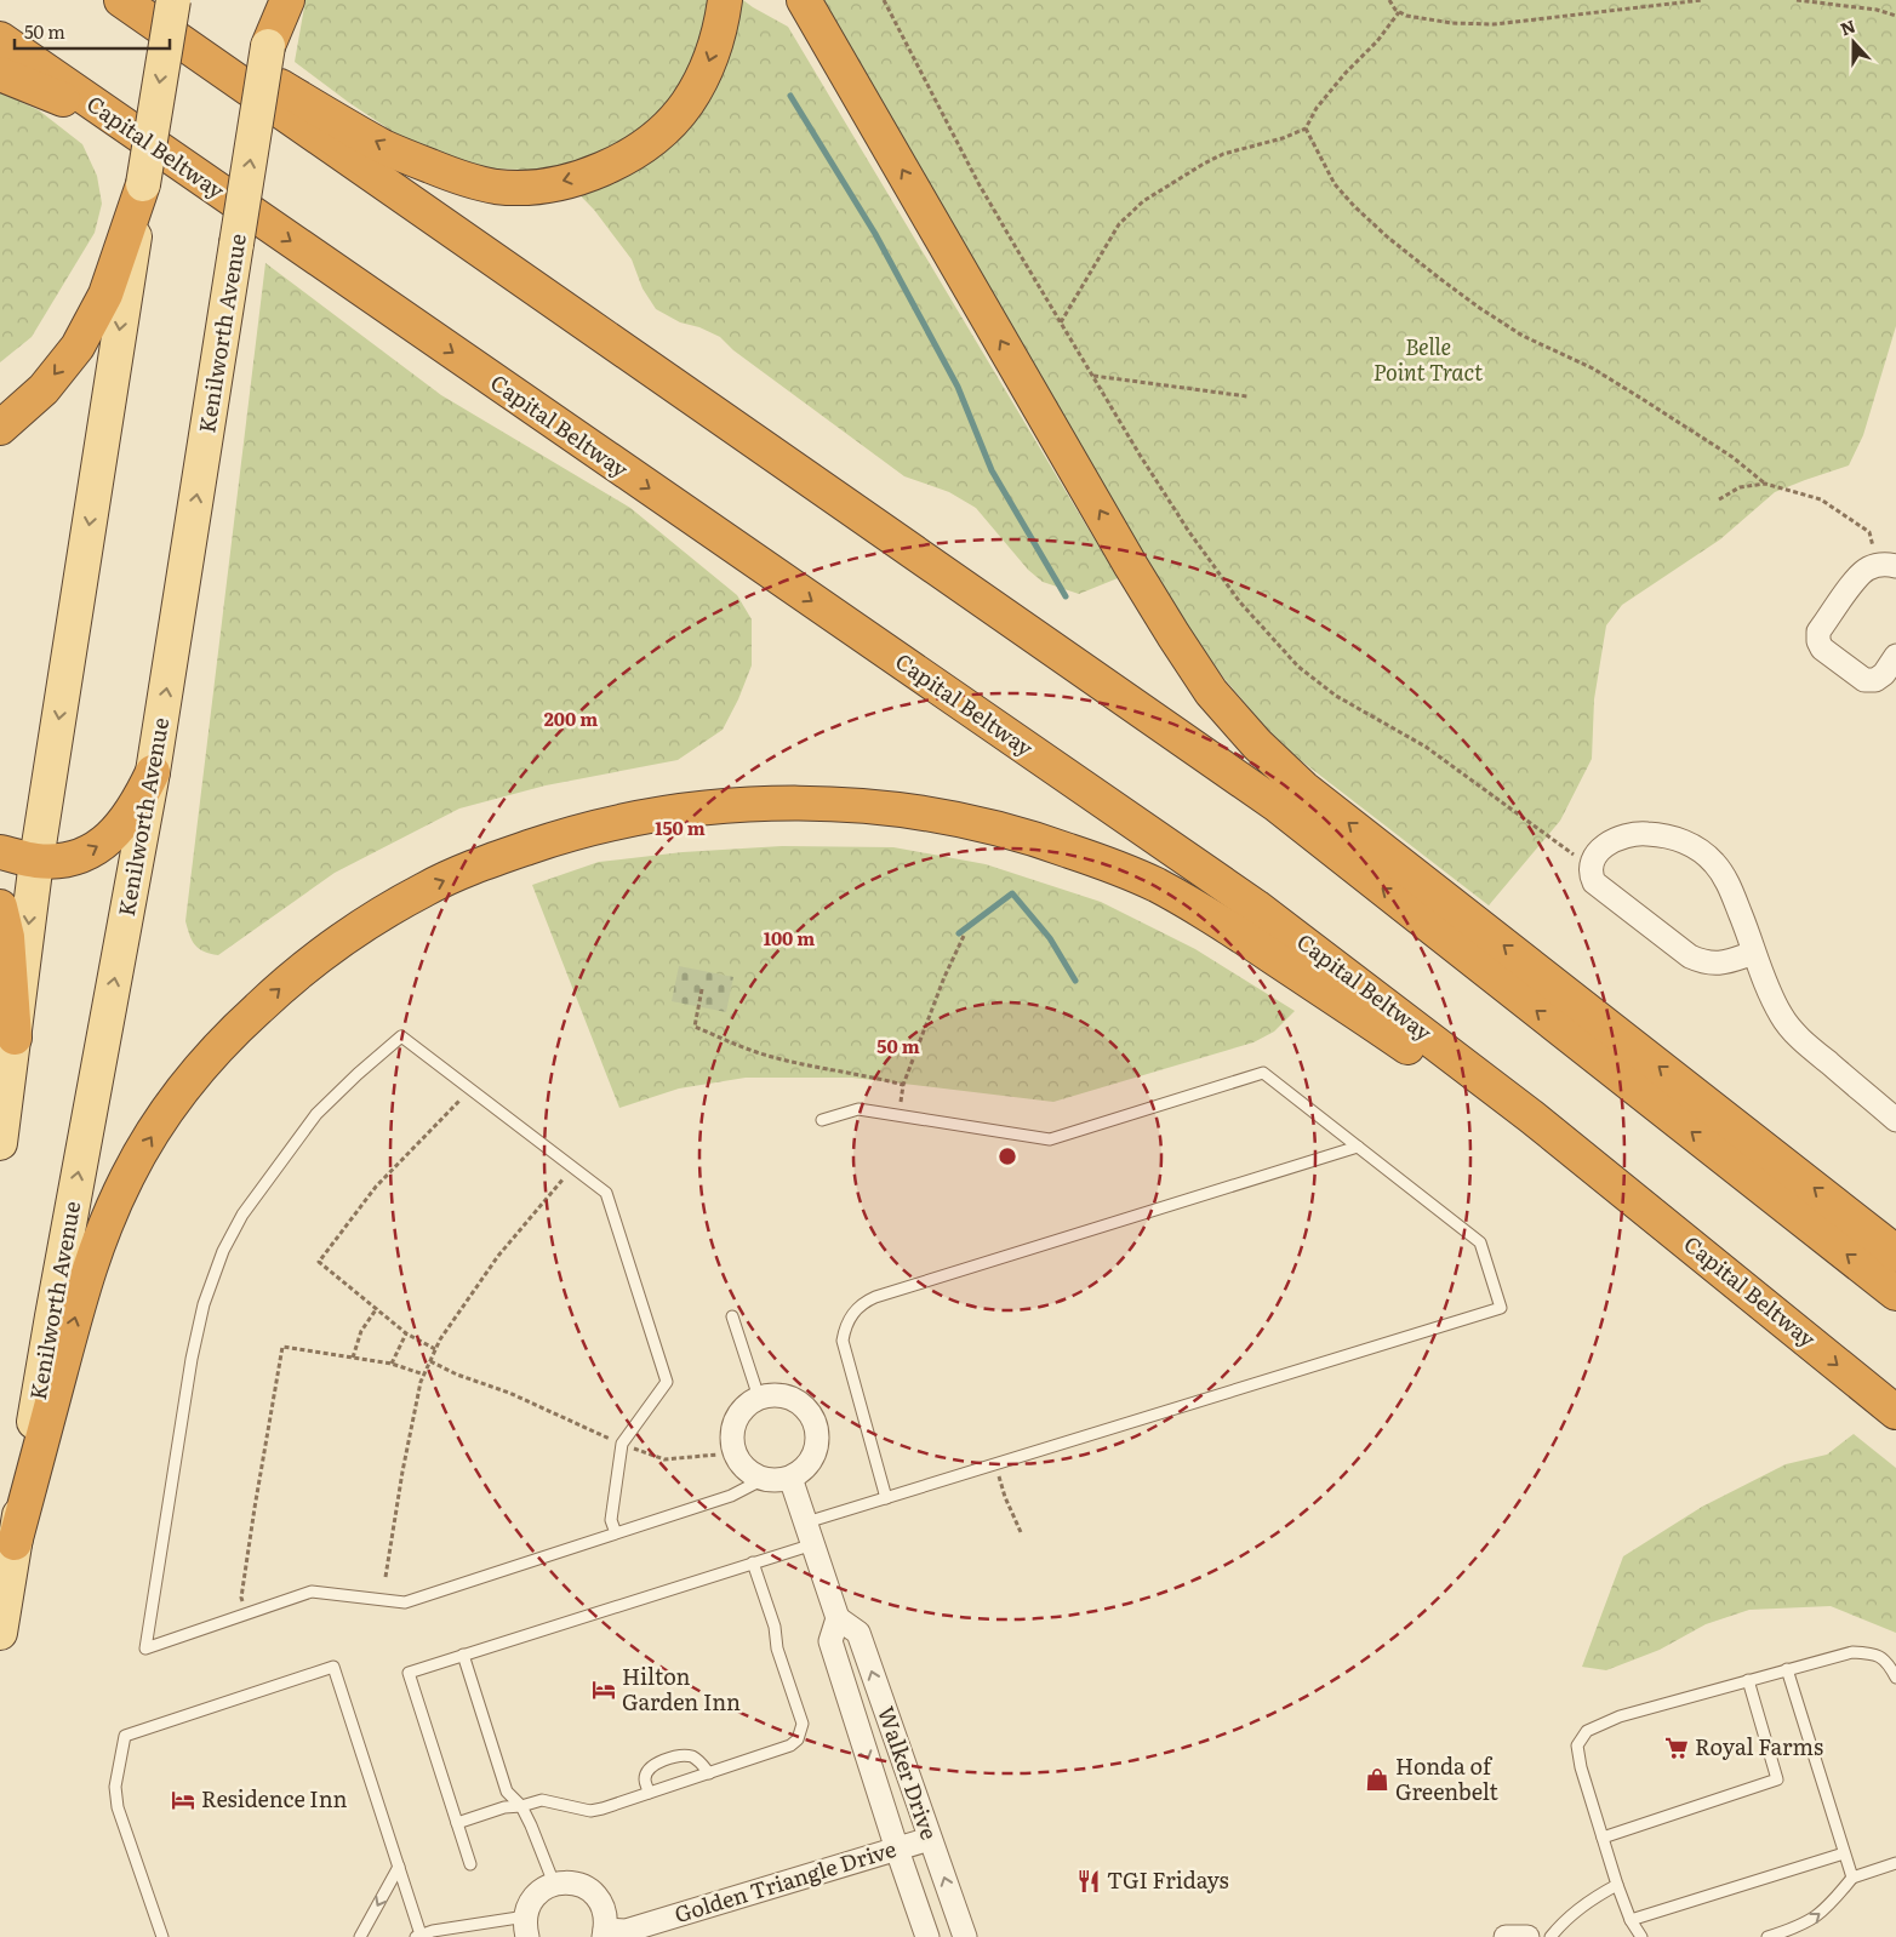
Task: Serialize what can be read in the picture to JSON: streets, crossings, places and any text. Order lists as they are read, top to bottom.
{
  "streets": {
    "highway": ["Capital Beltway"],
    "main road": ["Kenilworth Avenue"],
    "street": ["Walker Drive", "Golden Triangle Drive"]
  },
  "crossings": [
    ["Walker Drive", "Golden Triangle Drive"]
  ],
  "parks": ["Belle Point Tract"],
  "places": {
    "hotel": ["Hilton Garden Inn", "Residence Inn"],
    "supermarket": ["Royal Farms"],
    "shop": ["Honda of Greenbelt"],
    "restaurant": ["TGI Fridays"]
  },
  "scale_bar": "50 m",
  "north": "top",
  "rings": [
    "200 m",
    "150 m",
    "100 m",
    "50 m"
  ]
}
